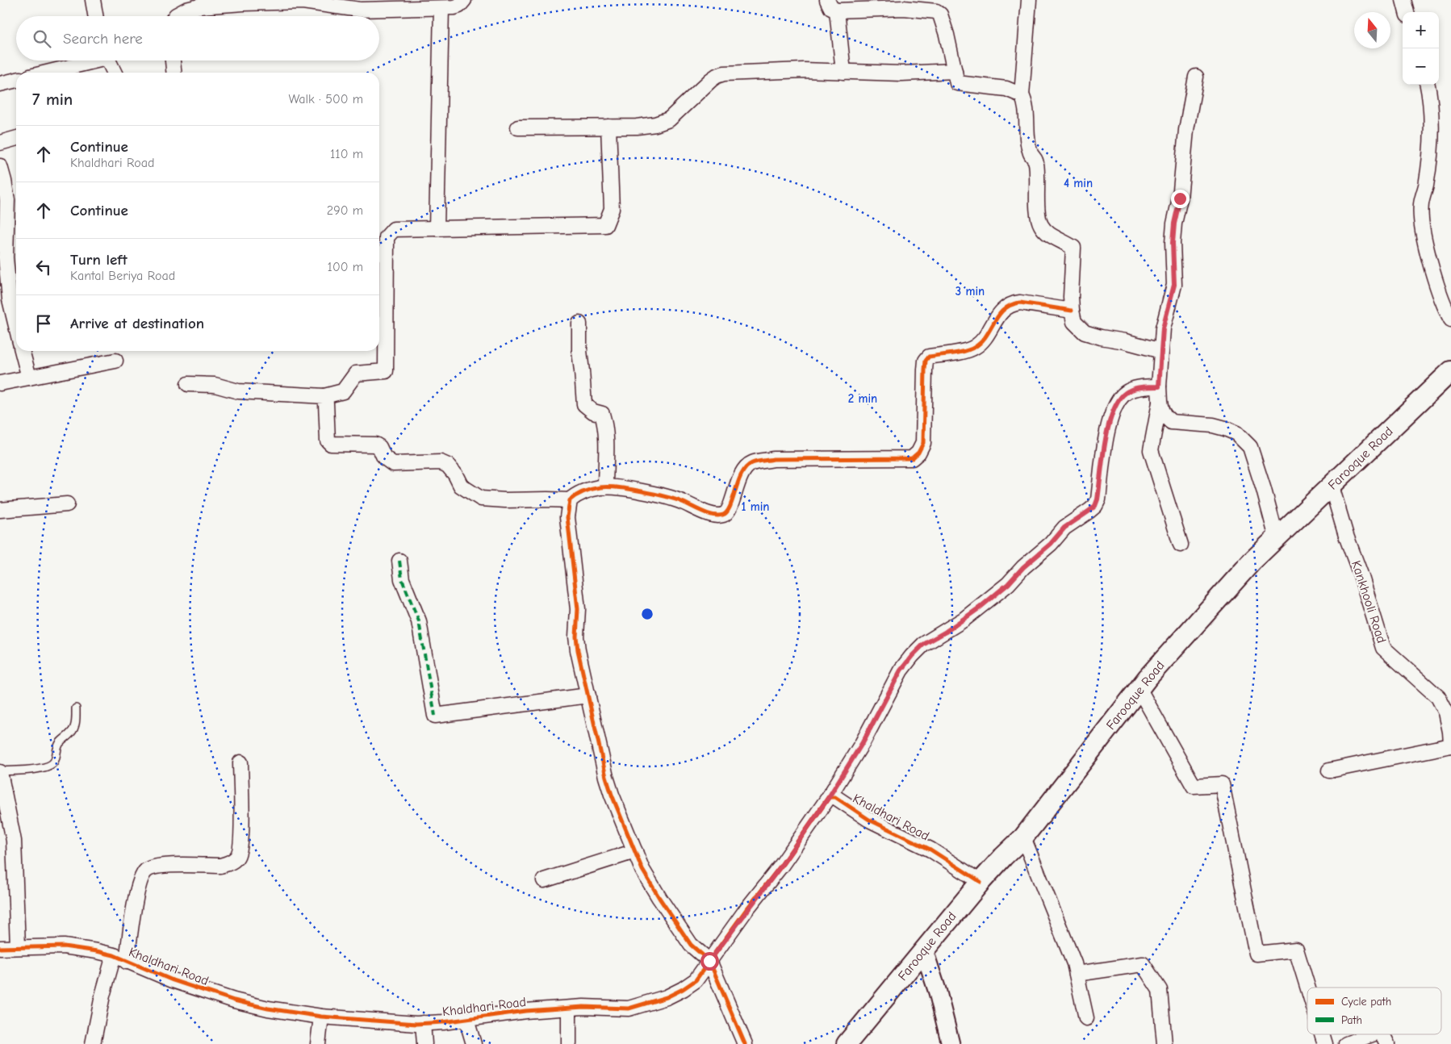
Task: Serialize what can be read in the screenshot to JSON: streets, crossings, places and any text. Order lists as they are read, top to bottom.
{
  "streets": {
    "main road": ["Farooque Road"],
    "street": ["Kankhooli Road", "Khaldhari Road"]
  },
  "crossings": [
    ["Farooque Road", "Kankhooli Road"],
    ["Farooque Road", "Khaldhari Road"]
  ],
  "legend": ["Cycle path", "Path"],
  "north": "top",
  "page": {
    "map_buttons": ["+", "−"],
    "search": "Search here",
    "heading": ["7 min", "Walk · 500 m"],
    "list": [
      ["Continue", "Khaldhari Road", "110 m"],
      ["Continue", "290 m"],
      ["Turn left", "Kantal Beriya Road", "100 m"],
      "Arrive at destination"
    ]
  },
  "rings": [
    "4 min",
    "3 min",
    "2 min",
    "1 min"
  ]
}
